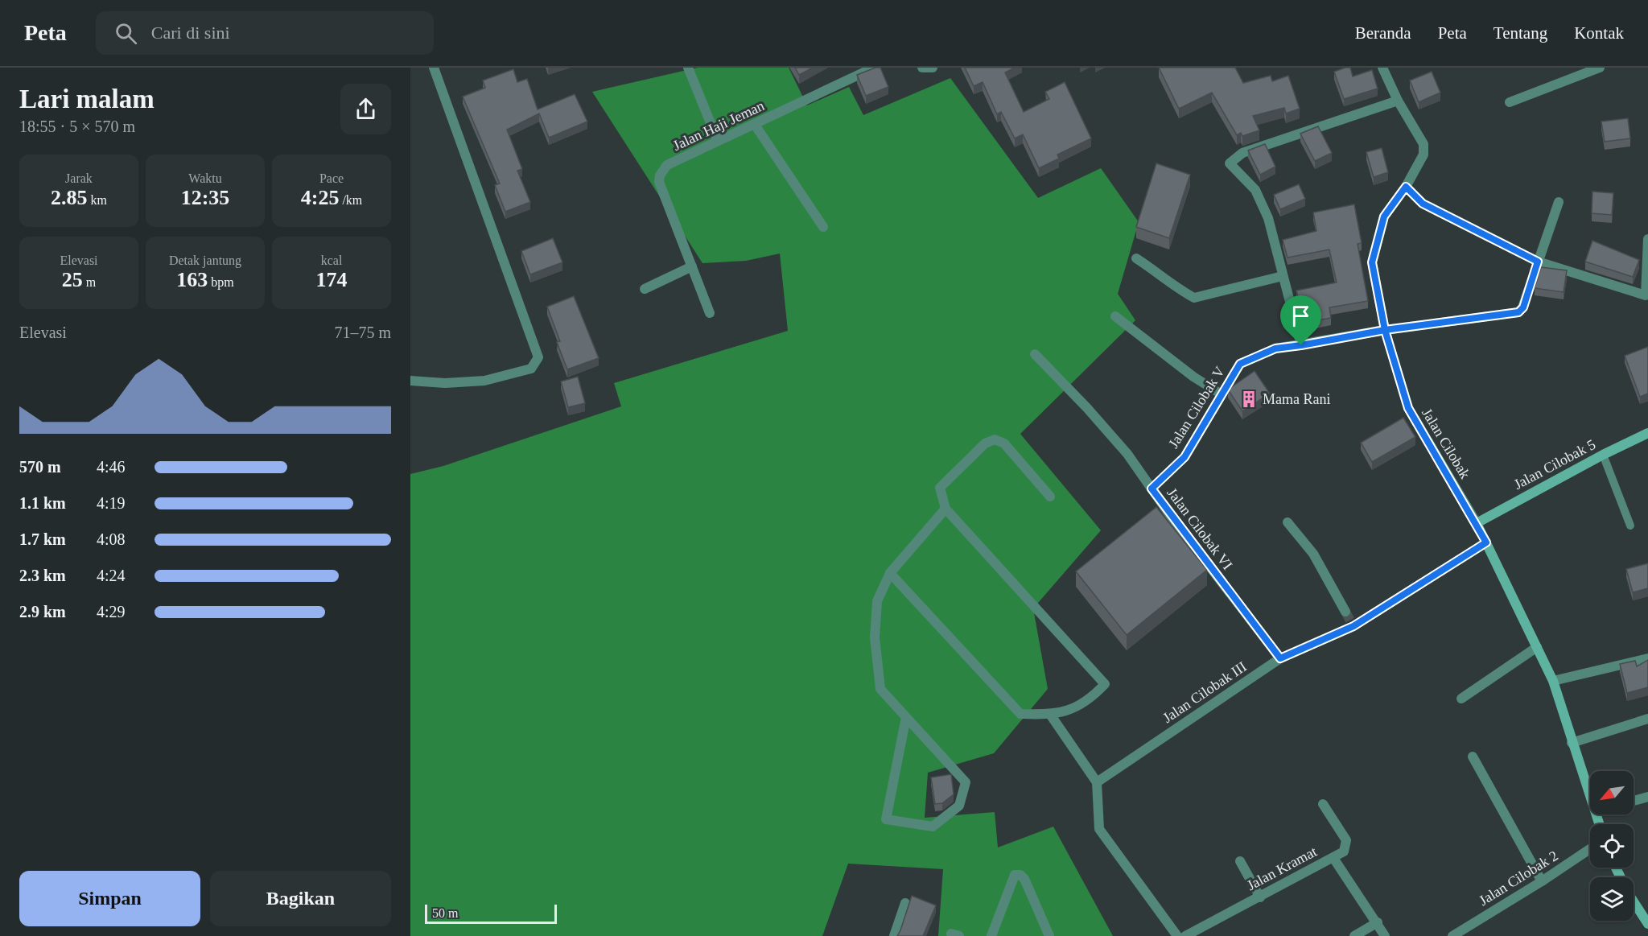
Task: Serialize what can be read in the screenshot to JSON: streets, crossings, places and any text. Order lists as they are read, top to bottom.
{
  "streets": {
    "street": [
      "Jalan Haji Jeman",
      "Jalan Cilobak V",
      "Jalan Cilobak",
      "Jalan Cilobak 5",
      "Jalan Cilobak VI",
      "Jalan Cilobak III",
      "Jalan Kramat",
      "Jalan Cilobak 2"
    ]
  },
  "crossings": [
    ["Jalan Cilobak V", "Jalan Cilobak"],
    ["Jalan Cilobak V", "Jalan Cilobak VI"],
    ["Jalan Cilobak", "Jalan Cilobak 5"],
    ["Jalan Cilobak", "Jalan Cilobak III"],
    ["Jalan Cilobak VI", "Jalan Cilobak III"]
  ],
  "places": {
    "building": ["Mama Rani"]
  },
  "scale_bar": "50 m",
  "north": "bottom left",
  "page": {
    "header": "Peta",
    "search": "Cari di sini",
    "nav": [
      "Beranda",
      "Peta",
      "Tentang",
      "Kontak"
    ],
    "heading": ["Lari malam", "18:55 · 5 × 570 m"],
    "stats": [
      ["Jarak", "2.85 km"],
      ["Waktu", "12:35"],
      ["Pace", "4:25 /km"],
      ["Elevasi", "25 m"],
      ["Detak jantung", "163 bpm"],
      ["kcal", "174"]
    ],
    "chart": ["Elevasi", "71–75 m"],
    "list": [
      {
        "name": "570 m",
        "note": "4:46"
      },
      {
        "name": "1.1 km",
        "note": "4:19"
      },
      {
        "name": "1.7 km",
        "note": "4:08"
      },
      {
        "name": "2.3 km",
        "note": "4:24"
      },
      {
        "name": "2.9 km",
        "note": "4:29"
      }
    ],
    "buttons": ["Simpan", "Bagikan"],
    "scale": "50 m"
  }
}
